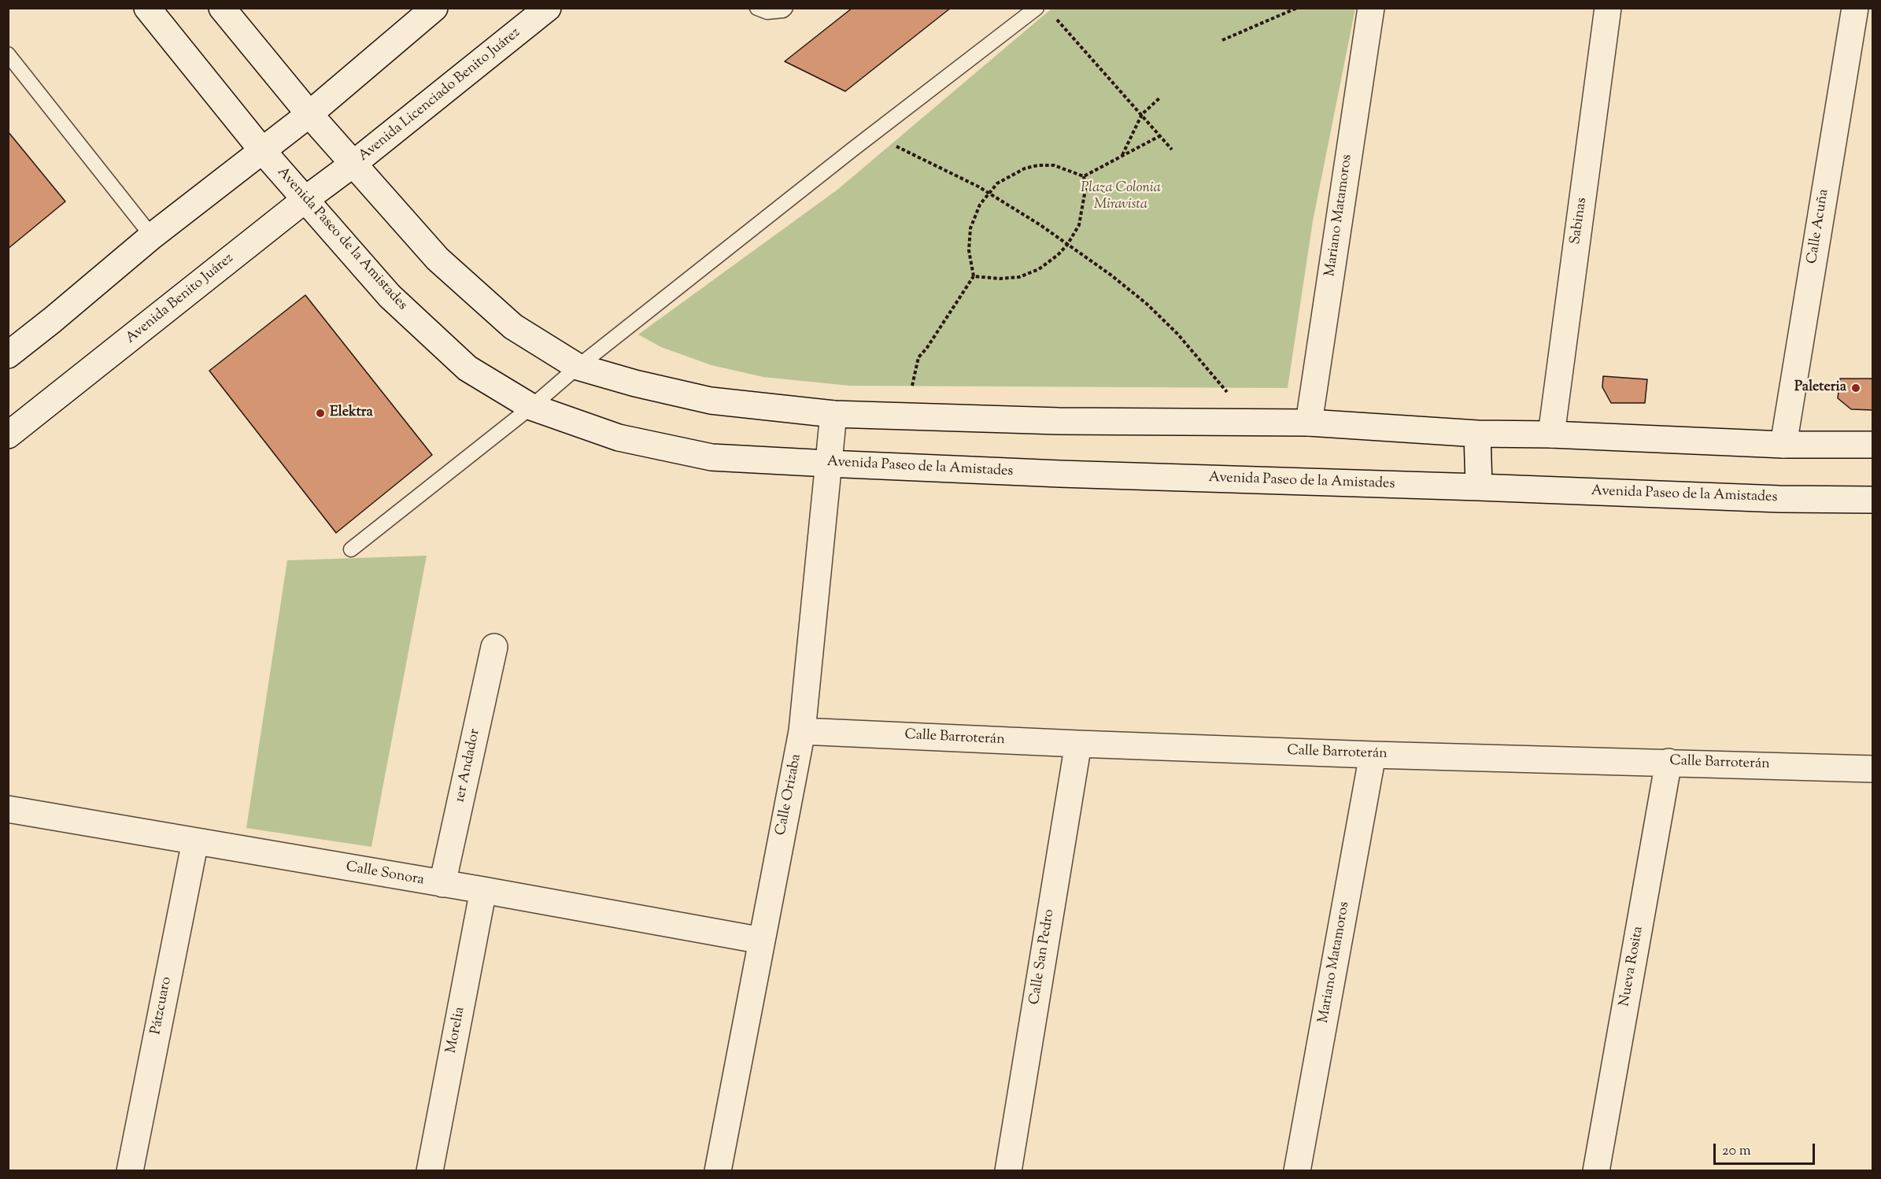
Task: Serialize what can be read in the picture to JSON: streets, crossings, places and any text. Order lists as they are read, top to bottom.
{
  "streets": {
    "street": [
      "Avenida Licenciado Benito Juárez",
      "Mariano Matamoros",
      "Sabinas",
      "Calle Acuña",
      "Avenida Paseo de la Amistades",
      "Avenida Benito Juárez",
      "Calle Barroterán",
      "1er Andador",
      "Calle Orizaba",
      "Calle Sonora",
      "Calle San Pedro",
      "Nueva Rosita",
      "Pátzcuaro",
      "Morelia"
    ]
  },
  "crossings": [
    ["Avenida Licenciado Benito Juárez", "Avenida Benito Juárez"],
    ["Mariano Matamoros", "Calle Barroterán"],
    ["Avenida Paseo de la Amistades", "Avenida Benito Juárez"],
    ["Avenida Paseo de la Amistades", "Calle Orizaba"],
    ["Calle Barroterán", "Calle Orizaba"],
    ["Calle Barroterán", "Calle San Pedro"],
    ["Calle Barroterán", "Nueva Rosita"],
    ["1er Andador", "Calle Sonora"],
    ["Calle Orizaba", "Calle Sonora"],
    ["Calle Sonora", "Pátzcuaro"],
    ["Calle Sonora", "Morelia"]
  ],
  "parks": ["Plaza Colonia Miravista"],
  "places": ["Paleteria", "Elektra"],
  "scale_bar": "20 m"
}
